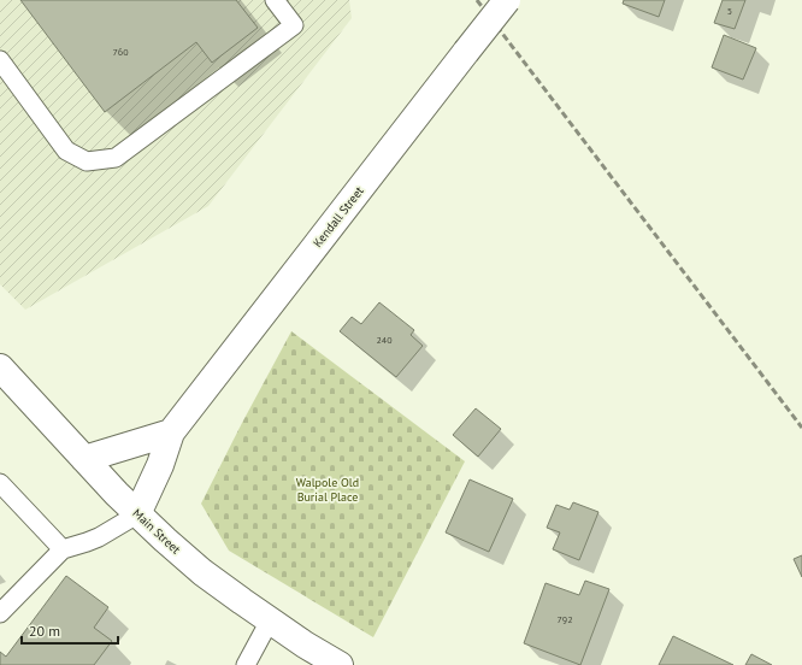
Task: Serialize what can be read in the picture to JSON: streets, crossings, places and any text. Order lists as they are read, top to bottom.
{
  "streets": {
    "street": ["Kendall Street", "Main Street"]
  },
  "crossings": [
    ["Kendall Street", "Main Street"]
  ],
  "parks": ["Walpole Old Burial Place"],
  "house_numbers": [
    "5",
    "760",
    "240",
    "792"
  ],
  "scale_bar": "20 m"
}
